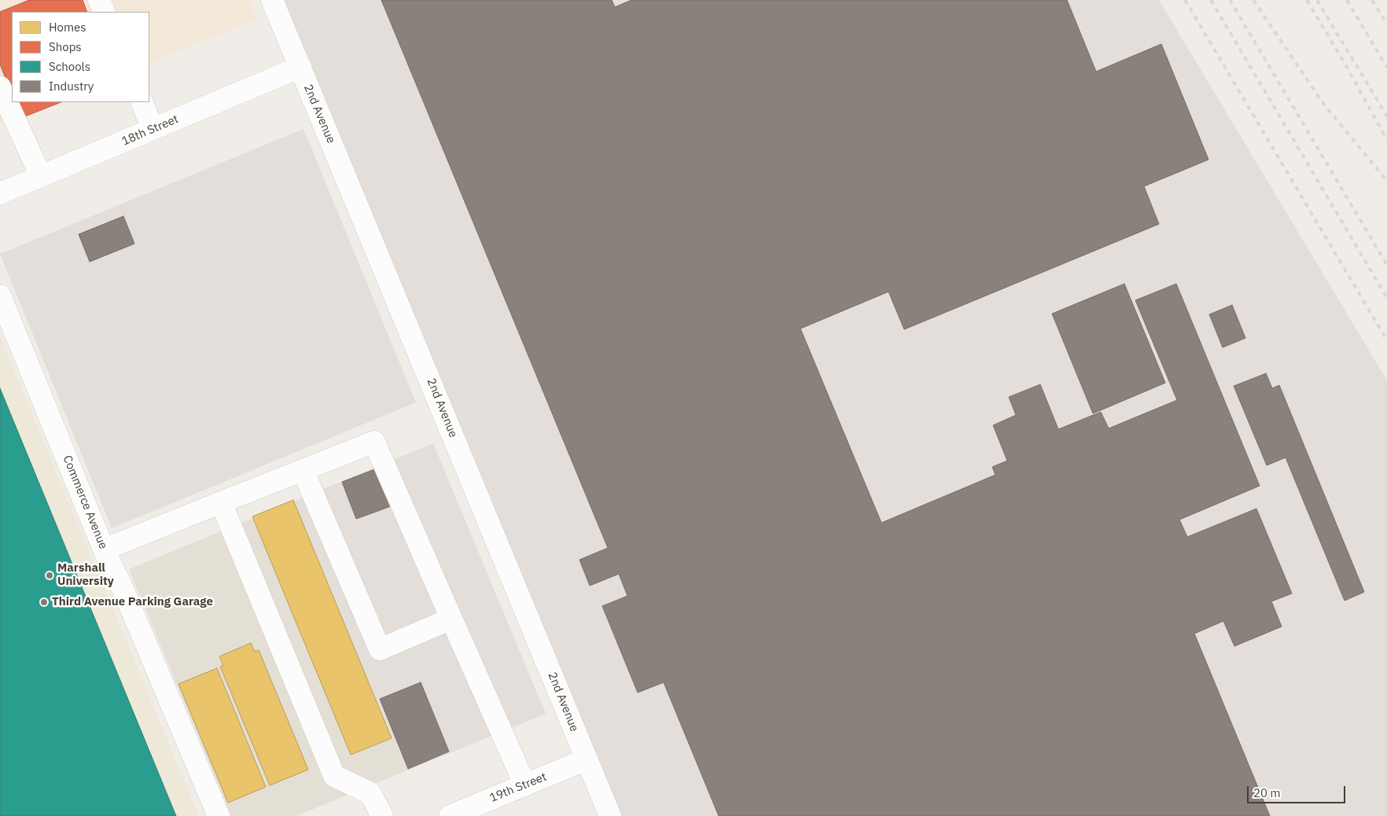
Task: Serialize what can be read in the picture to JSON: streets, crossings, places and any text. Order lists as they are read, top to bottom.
{
  "streets": {
    "street": [
      "2nd Avenue",
      "18th Street",
      "Commerce Avenue",
      "19th Street"
    ]
  },
  "crossings": [
    ["2nd Avenue", "18th Street"],
    ["2nd Avenue", "19th Street"]
  ],
  "places": ["Marshall University", "Third Avenue Parking Garage"],
  "legend": [
    "Homes",
    "Shops",
    "Schools",
    "Industry"
  ],
  "scale_bar": "20 m"
}
